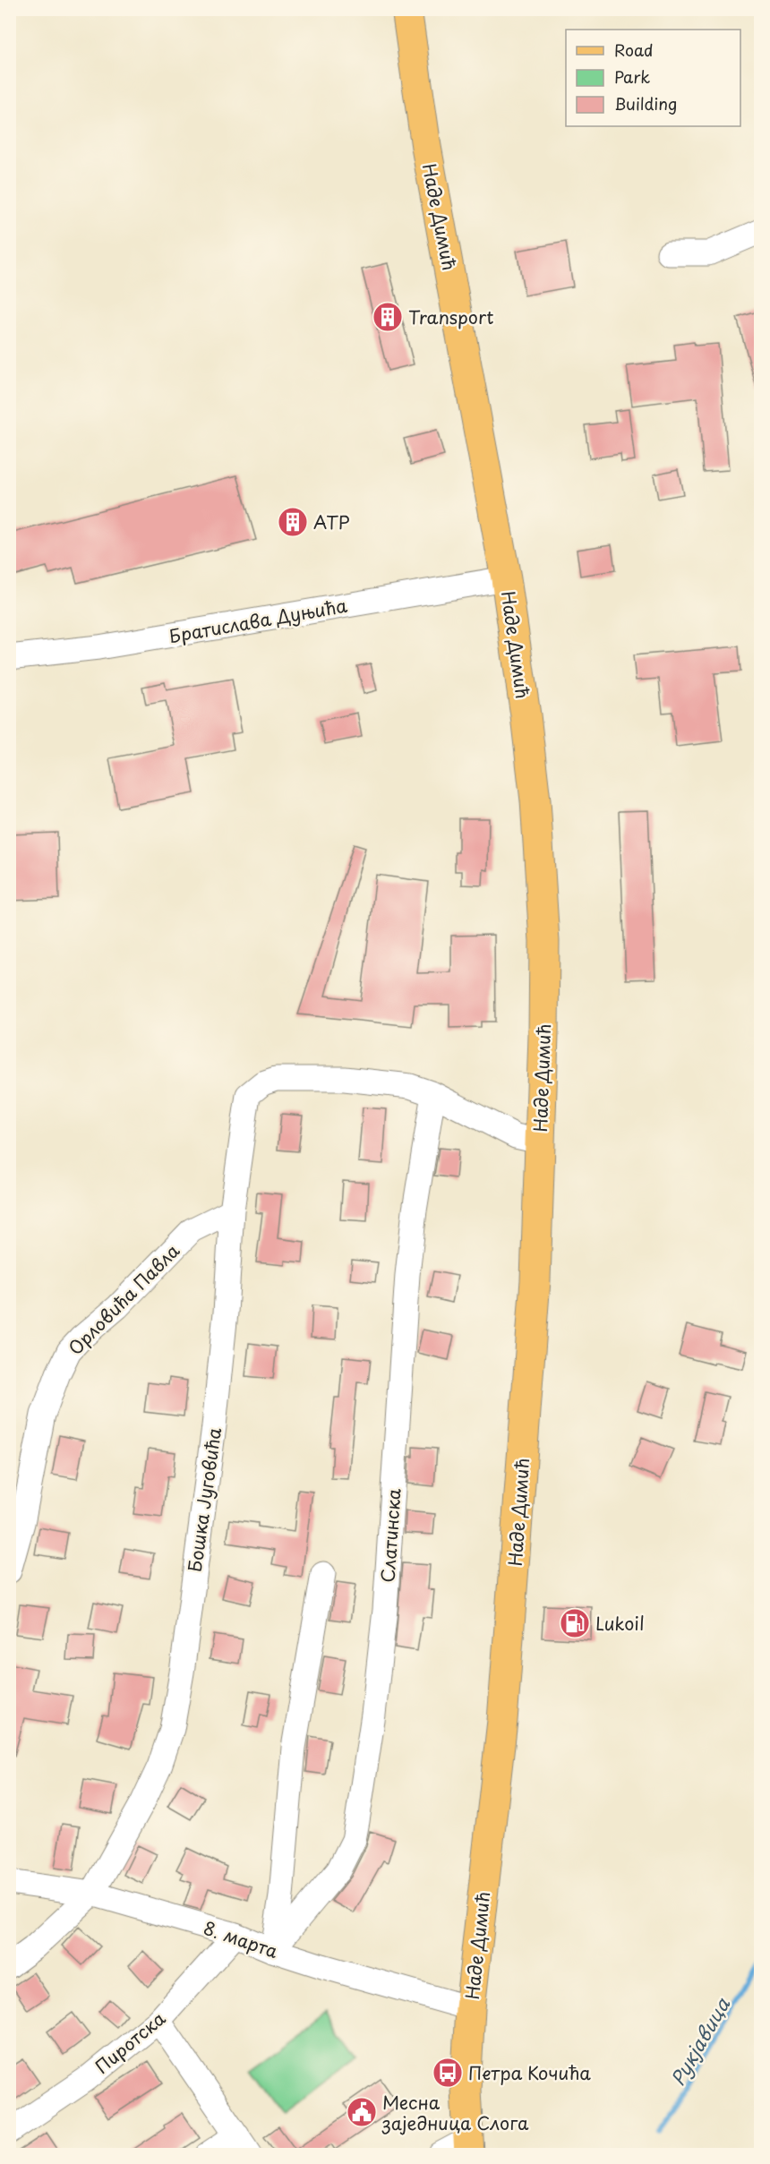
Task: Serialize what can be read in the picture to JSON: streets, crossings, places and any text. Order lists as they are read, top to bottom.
{
  "streets": {
    "main road": ["Наде Димић"],
    "street": [
      "Братислава Дуњића",
      "Орловића Павла",
      "Бошка Југовића",
      "Слатинска",
      "8. марта",
      "Пиротска"
    ]
  },
  "crossings": [
    ["Наде Димић", "Братислава Дуњића"],
    ["Наде Димић", "8. марта"],
    ["Орловића Павла", "Бошка Југовића"],
    ["Бошка Југовића", "Слатинска"],
    ["Бошка Југовића", "8. марта"],
    ["Слатинска", "8. марта"],
    ["8. марта", "Пиротска"]
  ],
  "water": ["Рукјавица"],
  "places": {
    "building": ["Transport", "ATP"],
    "fuel station": ["Lukoil"],
    "bus stop": ["Петра Кочића"],
    "public building": ["Месна заједница Слога"]
  },
  "legend": ["Road", "Park", "Building"]
}
